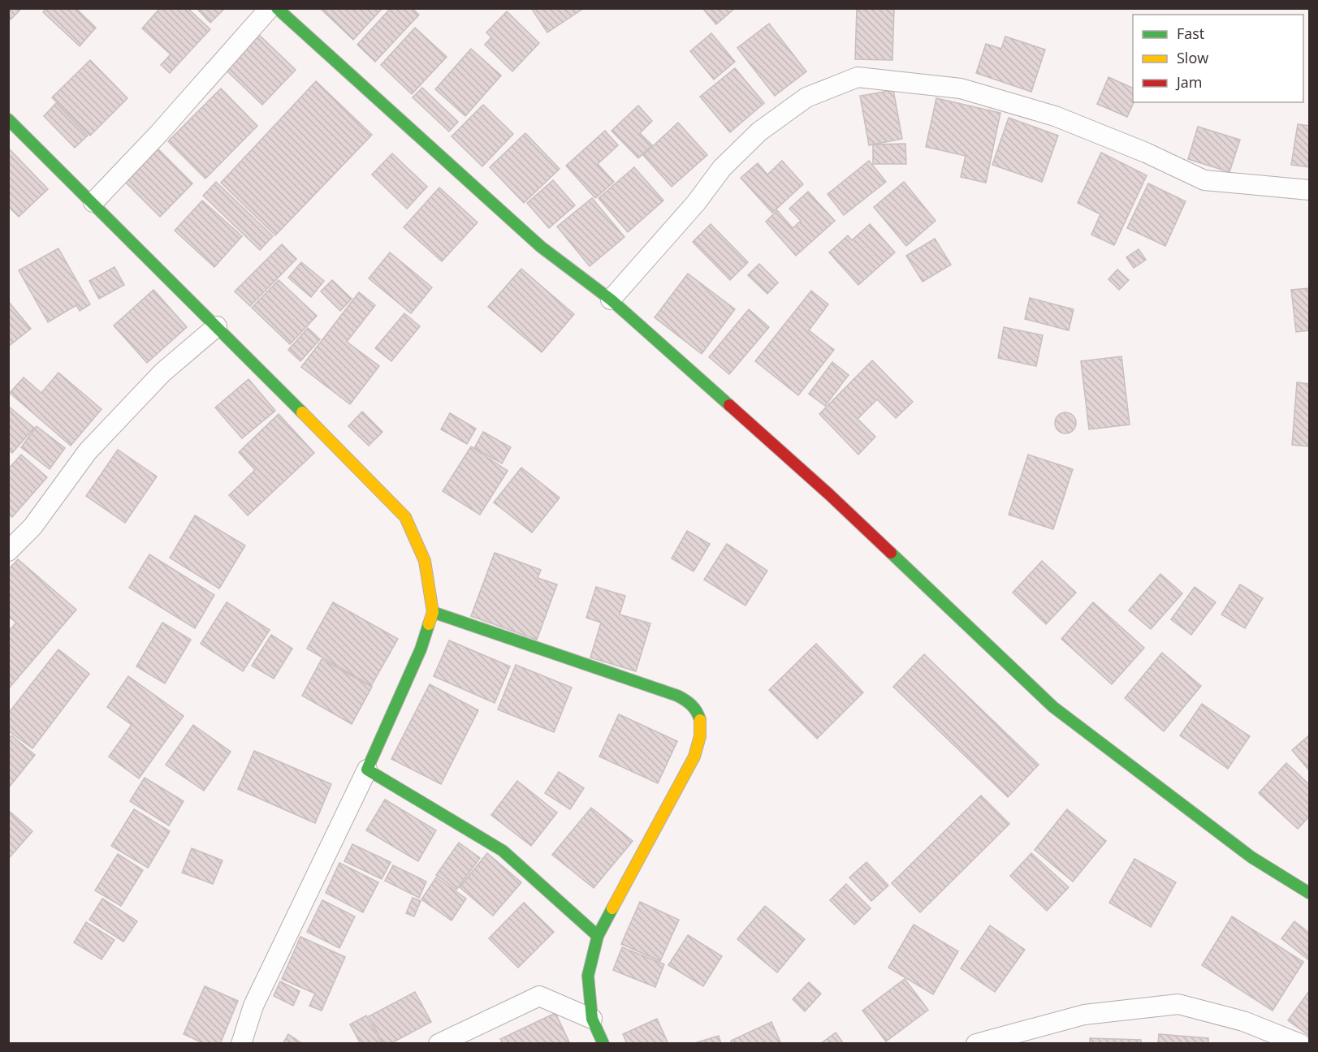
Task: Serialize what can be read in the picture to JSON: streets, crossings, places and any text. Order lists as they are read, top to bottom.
{
  "legend": ["Fast", "Slow", "Jam"]
}
